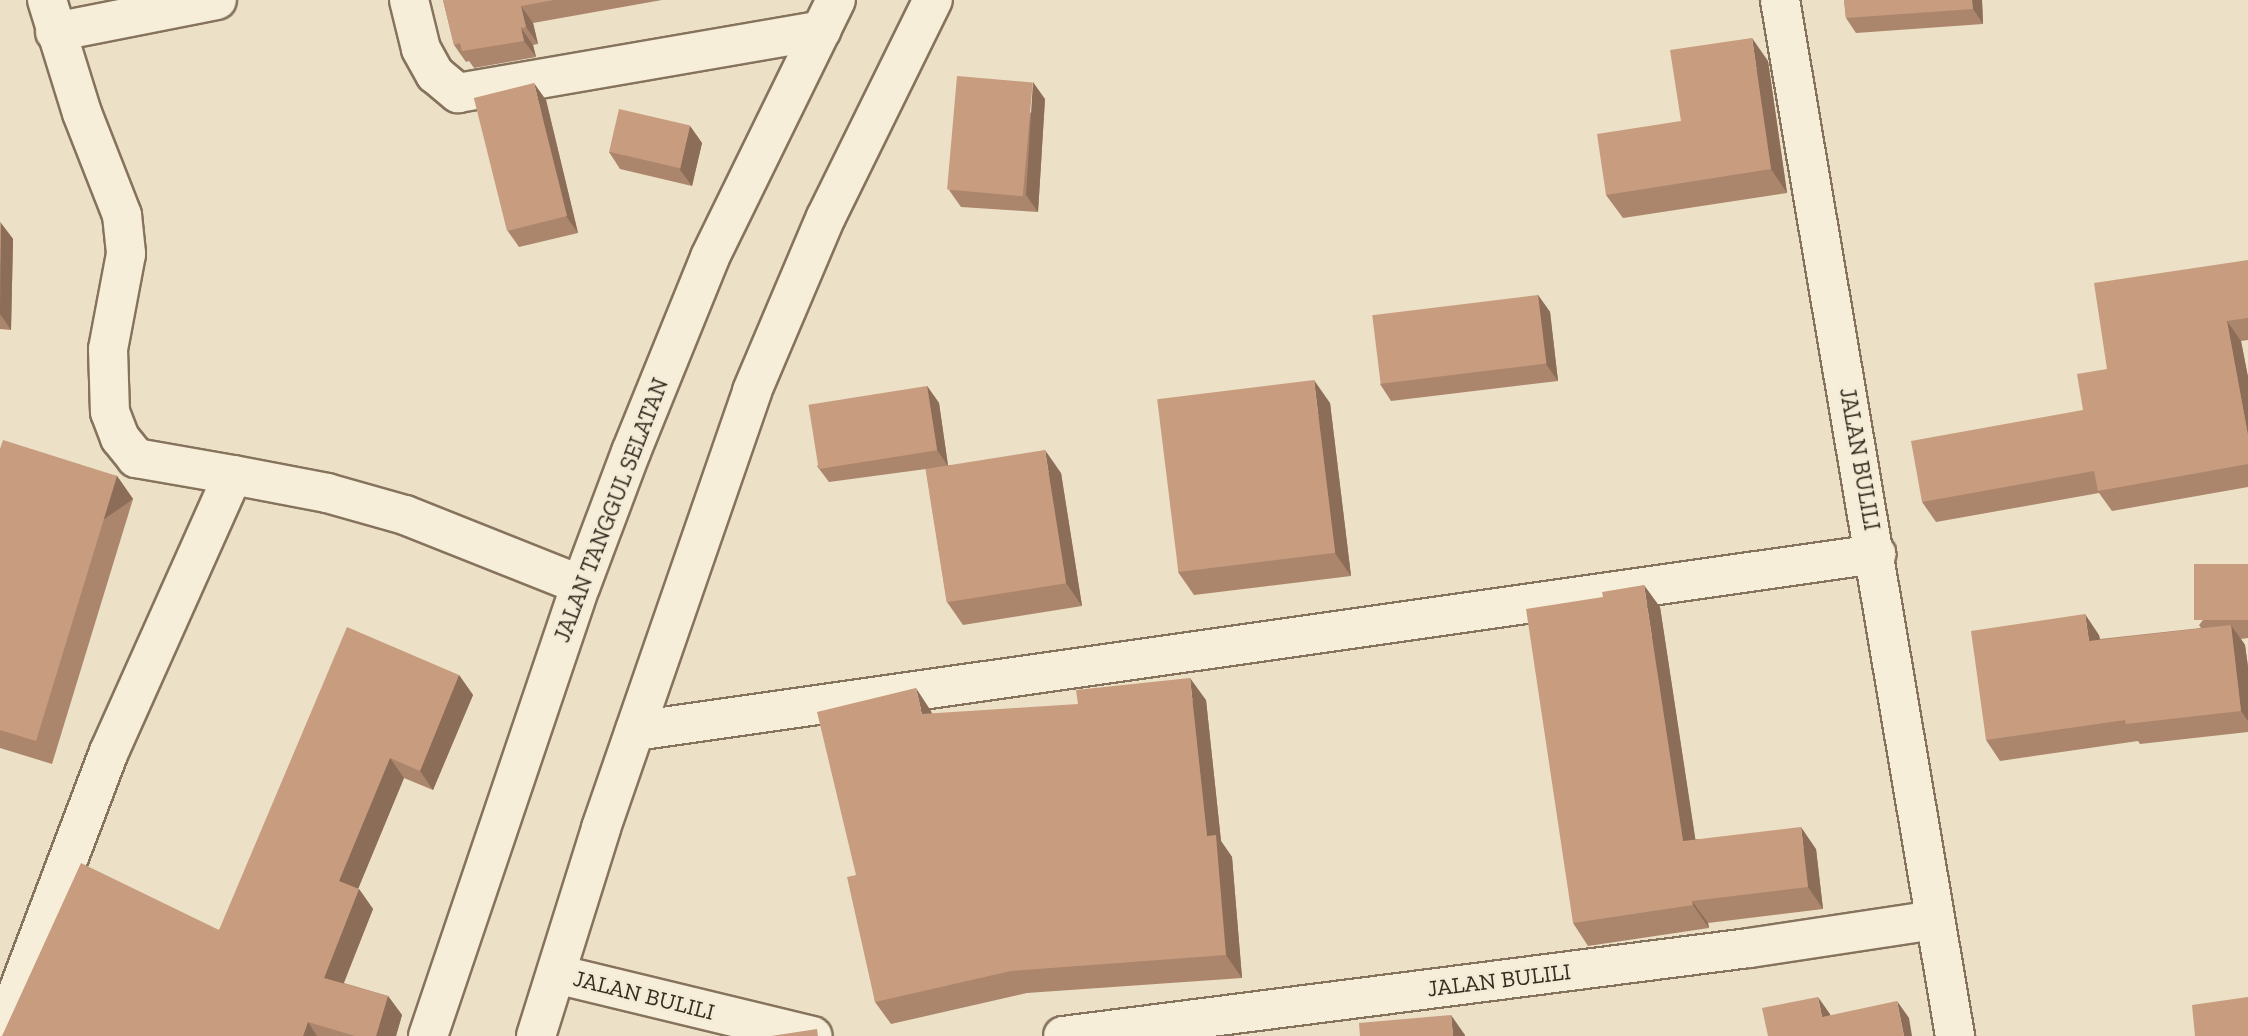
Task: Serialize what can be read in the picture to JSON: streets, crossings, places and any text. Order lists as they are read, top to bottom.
{
  "streets": {
    "street": ["JALAN BULILI", "JALAN TANGGUL SELATAN"]
  }
}
